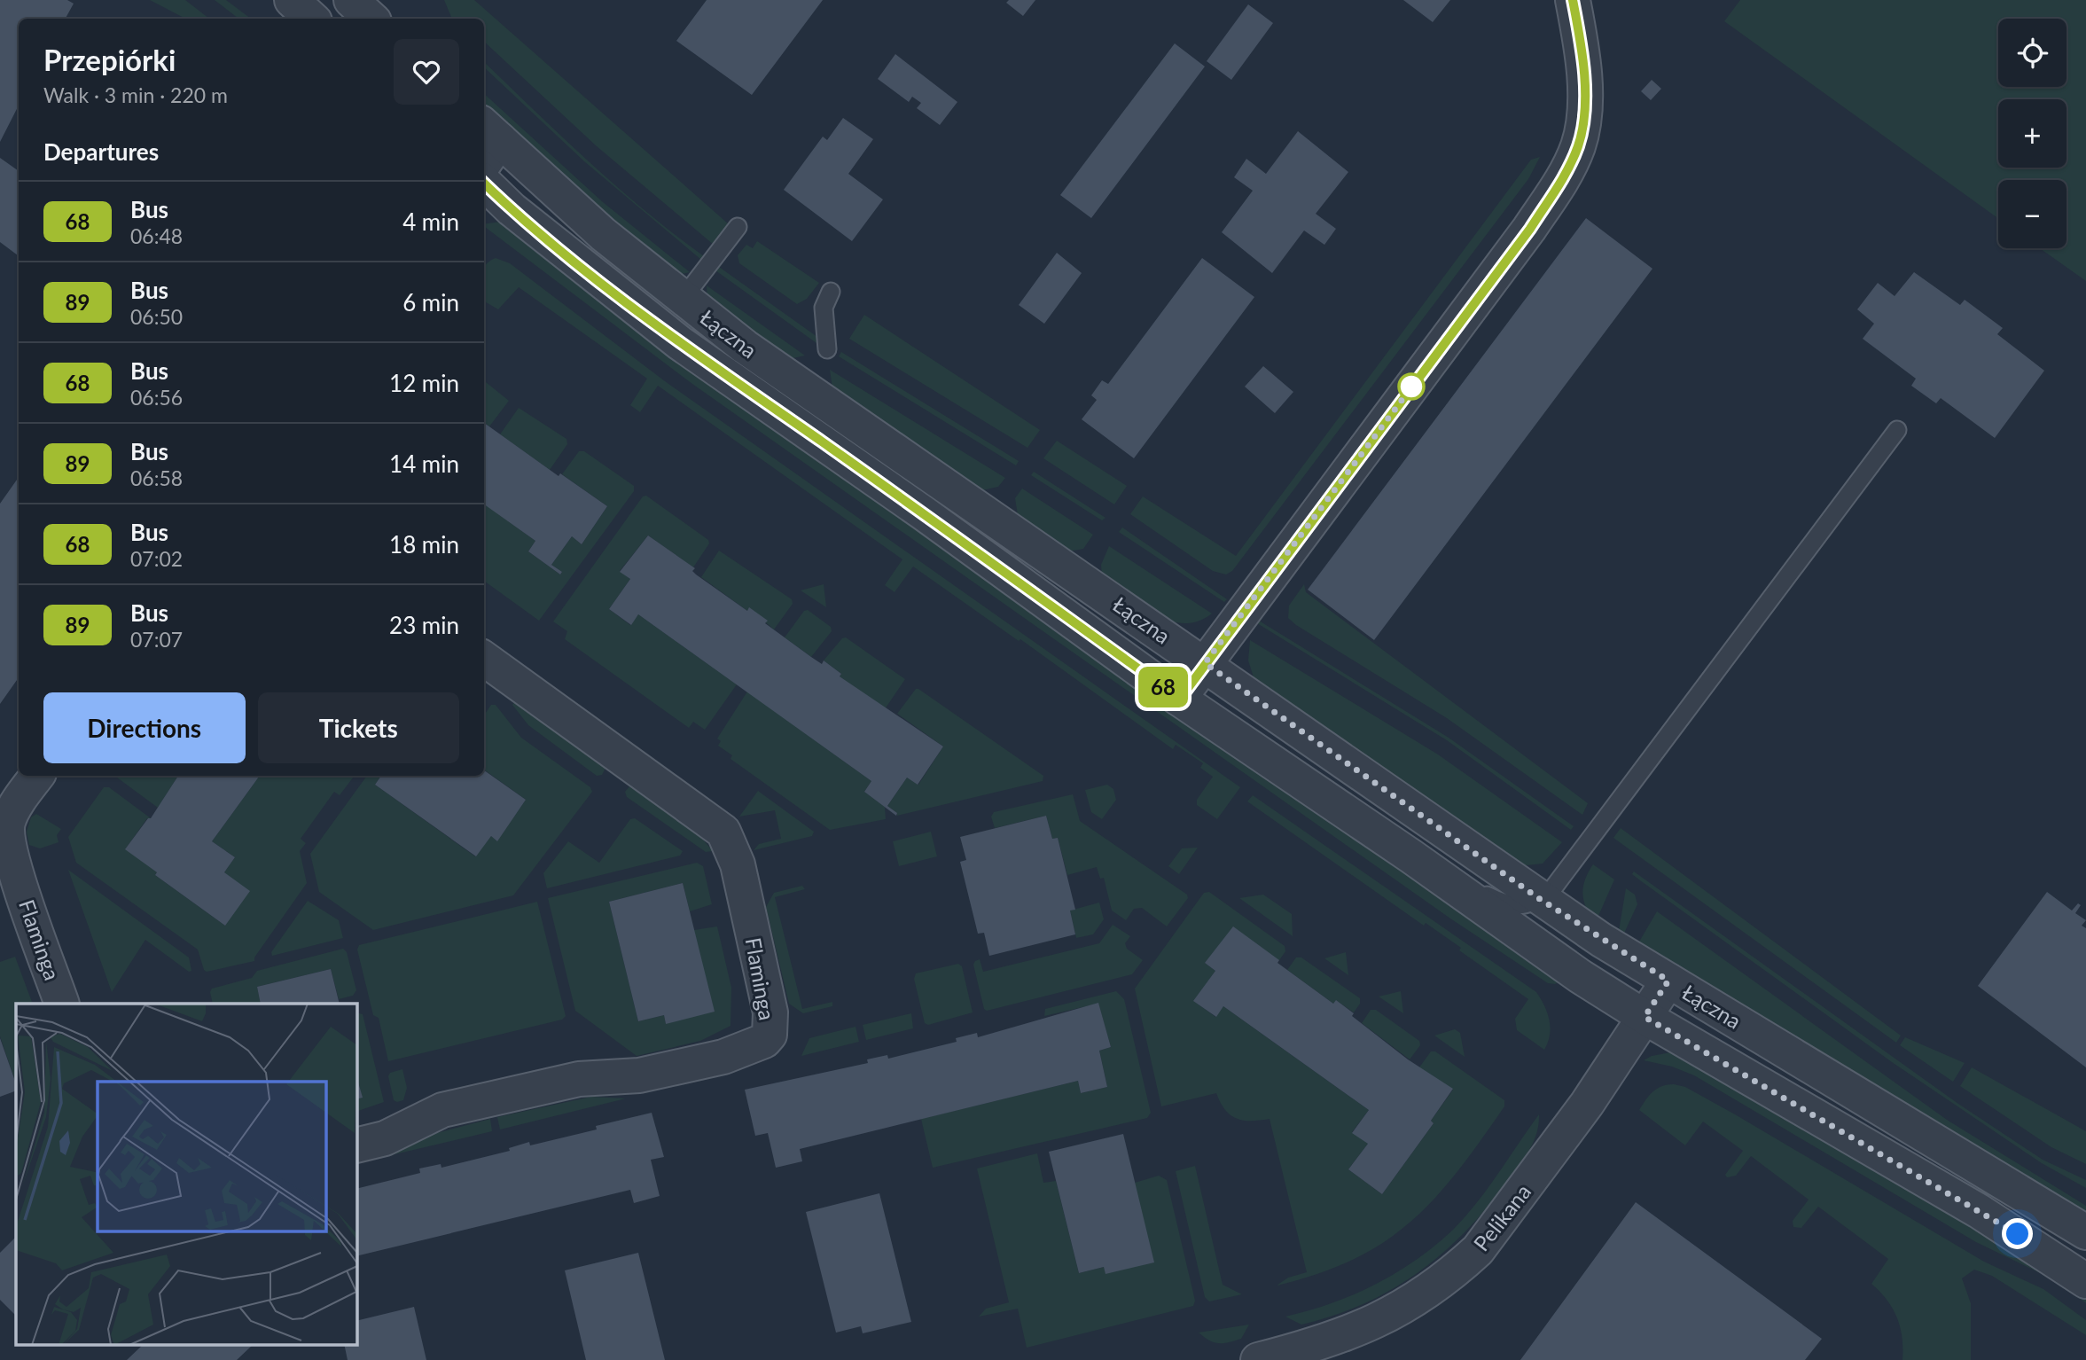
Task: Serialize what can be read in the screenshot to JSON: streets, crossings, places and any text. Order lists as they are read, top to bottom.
{
  "streets": {
    "street": ["Łączna", "Flaminga", "Pelikana"]
  },
  "crossings": [
    ["Łączna", "Pelikana"]
  ],
  "lines": ["bus line 68"],
  "page": {
    "on_map": "68",
    "map_buttons": ["+", "−"],
    "heading": [
      ["Przepiórki", "Walk · 3 min · 220 m"],
      "Departures"
    ],
    "list": [
      {
        "mark": "68",
        "name": "Bus",
        "note": "06:48",
        "value": "4 min"
      },
      {
        "mark": "89",
        "name": "Bus",
        "note": "06:50",
        "value": "6 min"
      },
      {
        "mark": "68",
        "name": "Bus",
        "note": "06:56",
        "value": "12 min"
      },
      {
        "mark": "89",
        "name": "Bus",
        "note": "06:58",
        "value": "14 min"
      },
      {
        "mark": "68",
        "name": "Bus",
        "note": "07:02",
        "value": "18 min"
      },
      {
        "mark": "89",
        "name": "Bus",
        "note": "07:07",
        "value": "23 min"
      }
    ],
    "buttons": ["Directions", "Tickets"]
  }
}
